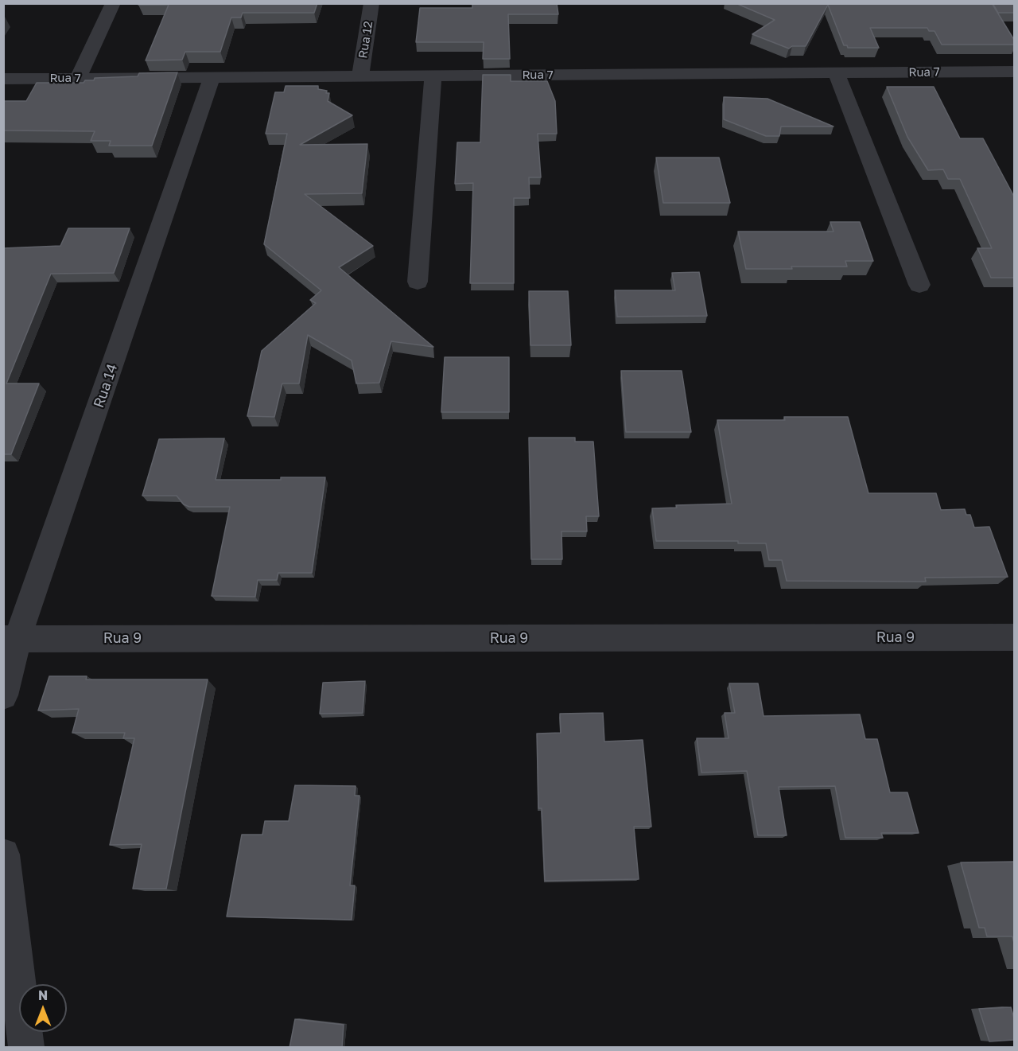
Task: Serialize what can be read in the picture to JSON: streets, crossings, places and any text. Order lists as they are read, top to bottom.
{
  "streets": {
    "street": [
      "Rua 12",
      "Rua 7",
      "Rua 14",
      "Rua 9"
    ]
  },
  "crossings": [
    ["Rua 12", "Rua 7"],
    ["Rua 7", "Rua 14"],
    ["Rua 14", "Rua 9"]
  ],
  "north": "top"
}
